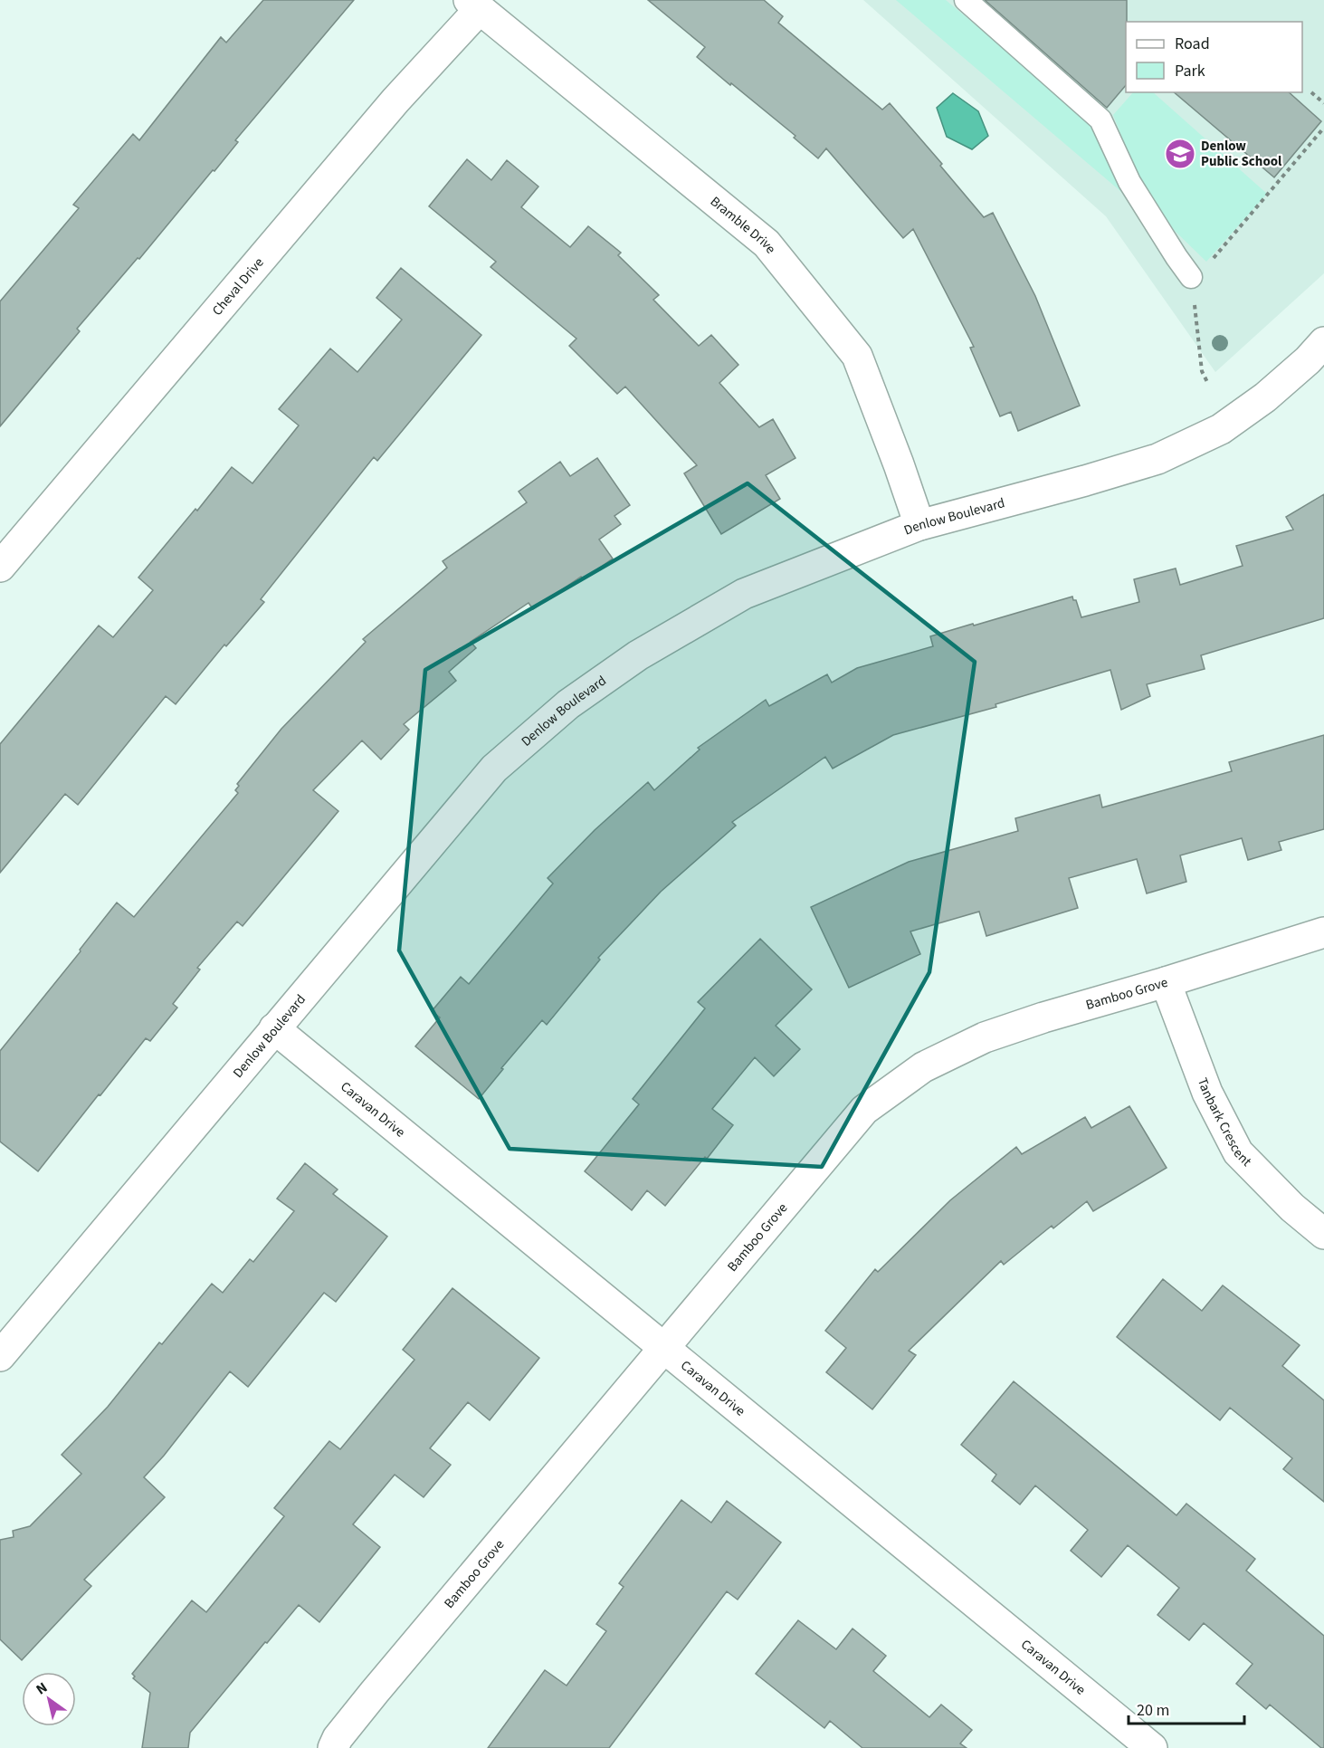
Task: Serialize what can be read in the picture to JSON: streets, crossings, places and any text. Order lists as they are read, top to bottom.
{
  "streets": {
    "street": [
      "Bramble Drive",
      "Cheval Drive",
      "Denlow Boulevard",
      "Bamboo Grove",
      "Caravan Drive",
      "Tanbark Crescent"
    ]
  },
  "crossings": [
    ["Bramble Drive", "Cheval Drive"],
    ["Bramble Drive", "Denlow Boulevard"],
    ["Denlow Boulevard", "Caravan Drive"],
    ["Bamboo Grove", "Caravan Drive"],
    ["Bamboo Grove", "Tanbark Crescent"]
  ],
  "places": {
    "school or university": ["Denlow Public School"]
  },
  "legend": ["Road", "Park"],
  "scale_bar": "20 m",
  "north": "top left"
}
